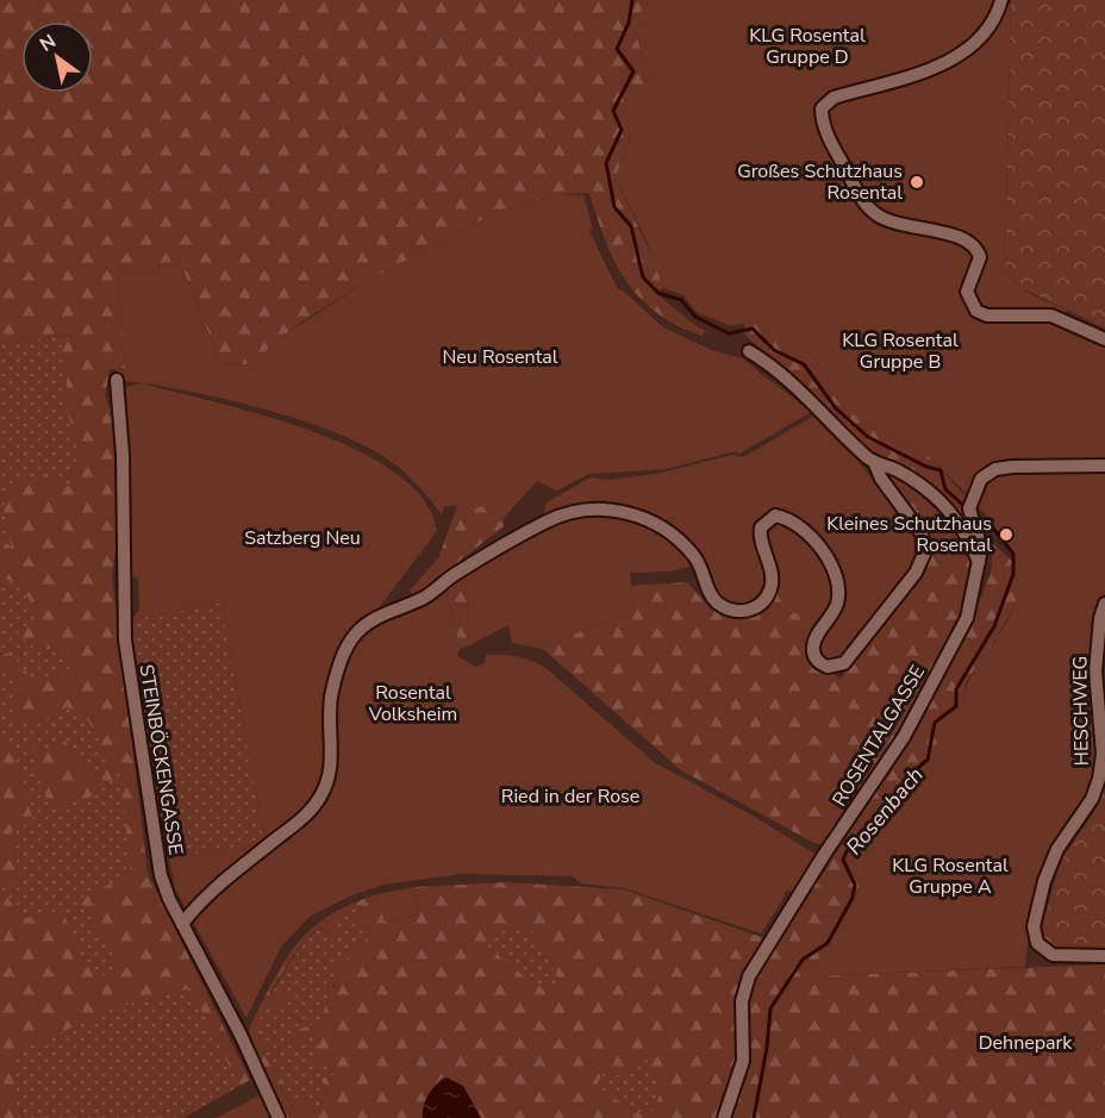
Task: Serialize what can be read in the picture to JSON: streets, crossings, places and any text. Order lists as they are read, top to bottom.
{
  "streets": {
    "street": ["HESCHWEG", "ROSENTALGASSE", "STEINBÖCKENGASSE"]
  },
  "water": ["Rosenbach"],
  "parks": [
    "KLG Rosental Gruppe D",
    "KLG Rosental Gruppe B",
    "Neu Rosental",
    "Satzberg Neu",
    "Rosental Volksheim",
    "Ried in der Rose",
    "KLG Rosental Gruppe A",
    "Dehnepark"
  ],
  "places": ["Großes Schutzhaus Rosental", "Kleines Schutzhaus Rosental"],
  "north": "top left"
}
